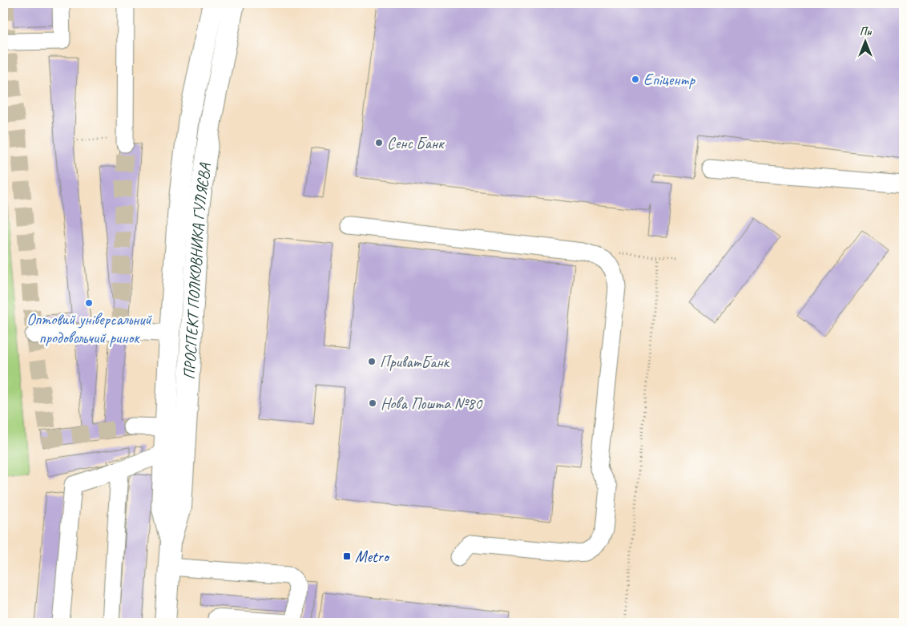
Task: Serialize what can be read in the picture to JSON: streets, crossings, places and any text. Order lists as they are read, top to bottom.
{
  "streets": {
    "main road": ["ПРОСПЕКТ ПОЛКОВНИКА ГУЛЯЄВА"]
  },
  "places": {
    "other": [
      "Епіцентр",
      "Сенс Банк",
      "Оптовий універсальний продовольчий ринок",
      "ПриватБанк",
      "Нова Пошта №80"
    ],
    "transit": ["Metro"]
  },
  "north": "top"
}
